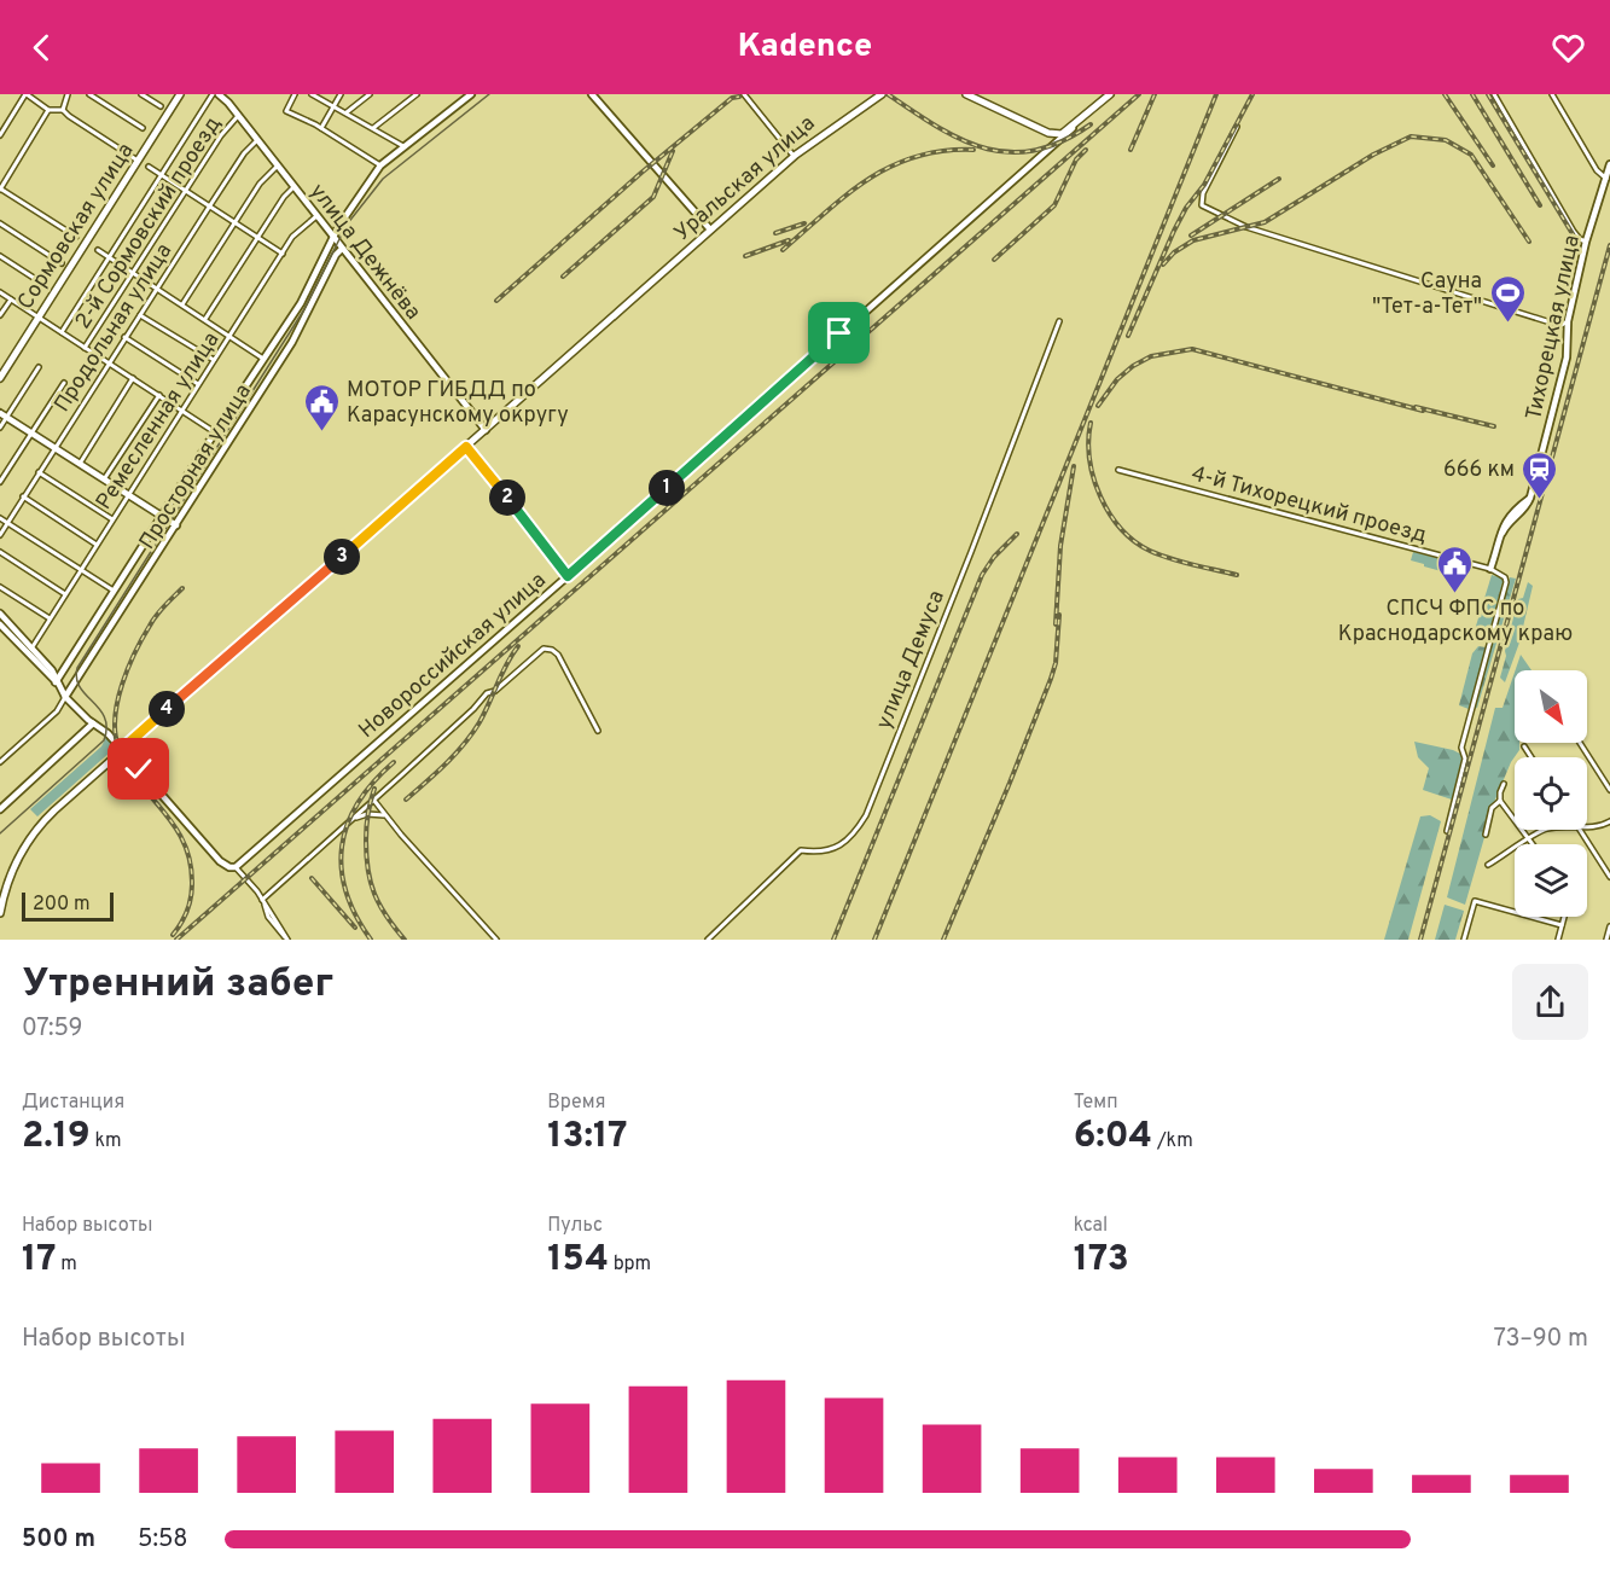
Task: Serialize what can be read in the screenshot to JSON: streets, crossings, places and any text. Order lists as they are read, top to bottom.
{
  "streets": {
    "main road": ["Уральская улица", "Сормовская улица", "Новороссийская улица"],
    "street": [
      "2-й Сормовский проезд",
      "улица Дежнёва",
      "Продольная улица",
      "Тихорецкая улица",
      "Ремесленная улица",
      "Просторная улица",
      "4-й Тихорецкий проезд",
      "улица Демуса"
    ]
  },
  "crossings": [
    ["Уральская улица", "улица Дежнёва"],
    ["2-й Сормовский проезд", "улица Дежнёва"],
    ["улица Дежнёва", "Продольная улица"],
    ["улица Дежнёва", "Ремесленная улица"],
    ["улица Дежнёва", "Просторная улица"],
    ["Тихорецкая улица", "4-й Тихорецкий проезд"]
  ],
  "places": {
    "sports": ["Сауна \"Тет-а-Тет\""],
    "public building": ["МОТОР ГИБДД по Карасунскому округу", "СПСЧ ФПС по Краснодарскому краю"],
    "station": ["666 км"]
  },
  "scale_bar": "200 m",
  "north": "bottom right",
  "page": {
    "header": "Kadence",
    "pins": [
      "1",
      "2",
      "3",
      "4"
    ],
    "scale": "200 m",
    "heading": ["Утренний забег", "07:59"],
    "stats": [
      ["Дистанция", "2.19 km"],
      ["Время", "13:17"],
      ["Темп", "6:04 /km"],
      ["Набор высоты", "17 m"],
      ["Пульс", "154 bpm"],
      ["kcal", "173"]
    ],
    "chart": ["Набор высоты", "73–90 m"],
    "list": [
      {
        "name": "500 m",
        "note": "5:58"
      }
    ]
  }
}
